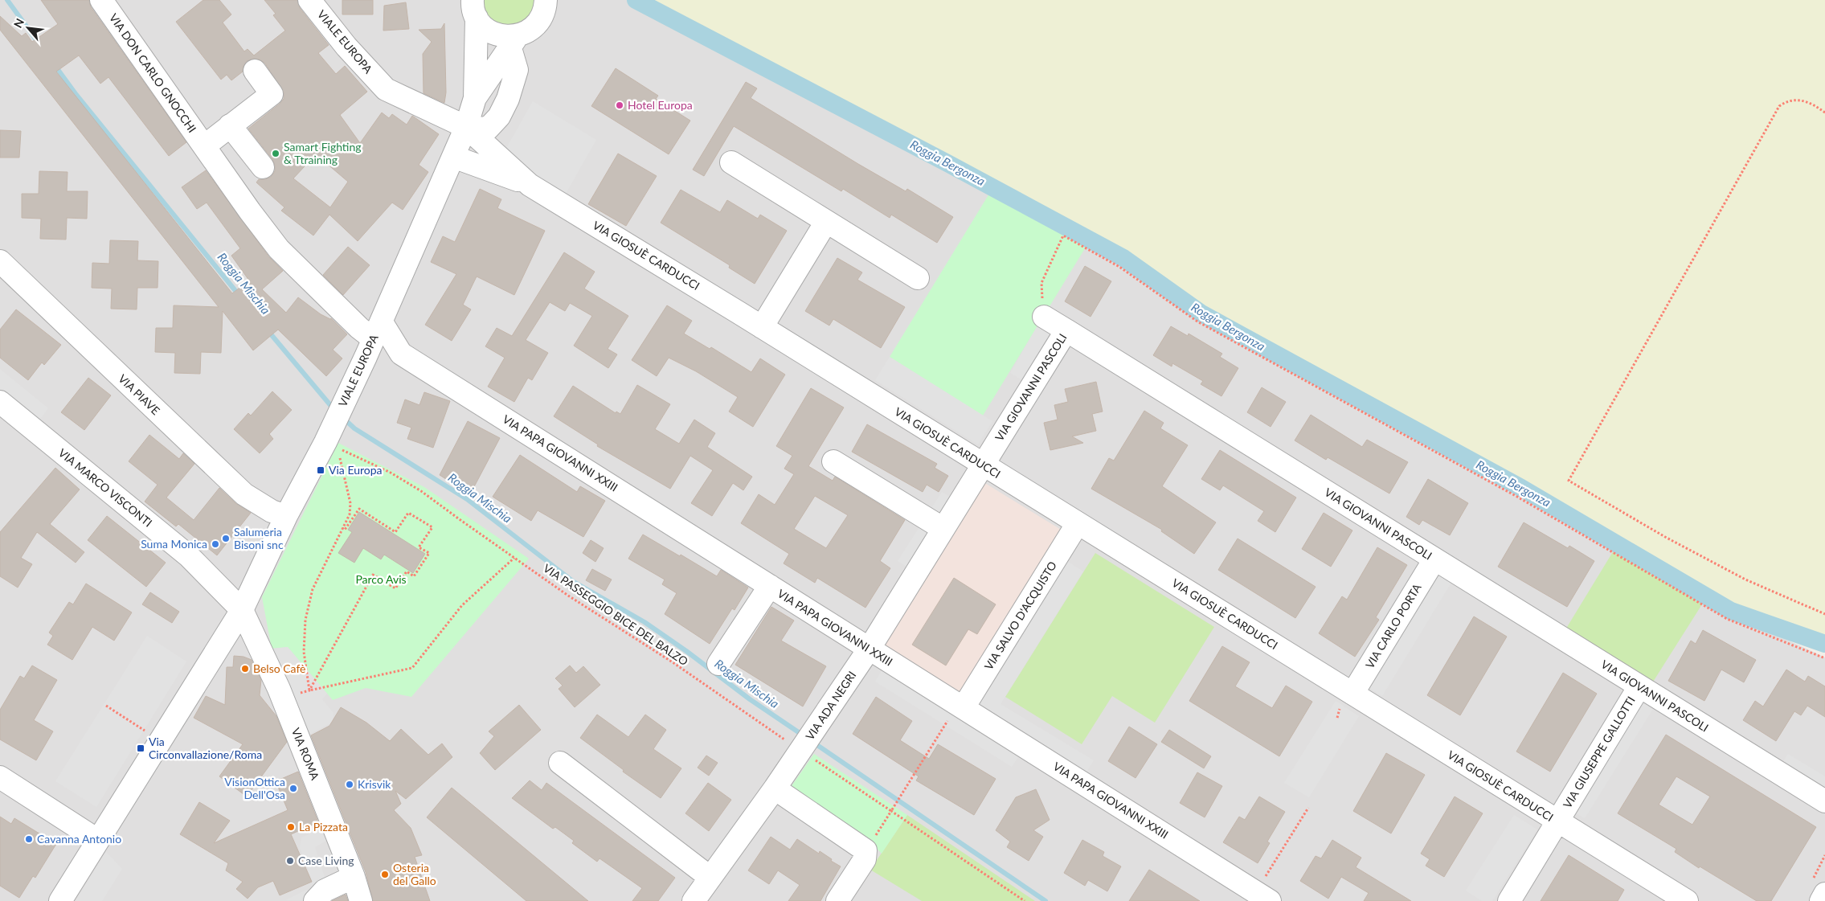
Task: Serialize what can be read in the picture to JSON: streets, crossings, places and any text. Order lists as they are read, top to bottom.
{
  "streets": {
    "street": [
      "VIALE EUROPA",
      "VIA DON CARLO GNOCCHI",
      "VIA GIOSUÈ CARDUCCI",
      "VIA GIOVANNI PASCOLI",
      "VIA PIAVE",
      "VIA PAPA GIOVANNI XXIII",
      "VIA MARCO VISCONTI",
      "VIA SALVO D'ACQUISTO",
      "VIA CARLO PORTA",
      "VIA ADA NEGRI",
      "VIA GIUSEPPE GALLOTTI",
      "VIA ROMA"
    ],
    "path": ["VIA PASSEGGIO BICE DEL BALZO"]
  },
  "crossings": [
    ["VIALE EUROPA", "VIA DON CARLO GNOCCHI"],
    ["VIALE EUROPA", "VIA GIOSUÈ CARDUCCI"],
    ["VIALE EUROPA", "VIA PIAVE"],
    ["VIALE EUROPA", "VIA MARCO VISCONTI"],
    ["VIALE EUROPA", "VIA PASSEGGIO BICE DEL BALZO"],
    ["VIALE EUROPA", "VIA ROMA"],
    ["VIA DON CARLO GNOCCHI", "VIA PAPA GIOVANNI XXIII"],
    ["VIA GIOSUÈ CARDUCCI", "VIA GIOVANNI PASCOLI"],
    ["VIA GIOSUÈ CARDUCCI", "VIA SALVO D'ACQUISTO"],
    ["VIA GIOSUÈ CARDUCCI", "VIA CARLO PORTA"],
    ["VIA GIOSUÈ CARDUCCI", "VIA ADA NEGRI"],
    ["VIA GIOSUÈ CARDUCCI", "VIA GIUSEPPE GALLOTTI"],
    ["VIA GIOVANNI PASCOLI", "VIA CARLO PORTA"],
    ["VIA GIOVANNI PASCOLI", "VIA ADA NEGRI"],
    ["VIA GIOVANNI PASCOLI", "VIA GIUSEPPE GALLOTTI"],
    ["VIA PAPA GIOVANNI XXIII", "VIA SALVO D'ACQUISTO"],
    ["VIA PAPA GIOVANNI XXIII", "VIA ADA NEGRI"],
    ["VIA MARCO VISCONTI", "VIA ROMA"],
    ["VIA PASSEGGIO BICE DEL BALZO", "VIA ADA NEGRI"]
  ],
  "water": ["Roggia Bergonza", "Roggia Mischia"],
  "parks": ["Parco Avis"],
  "places": {
    "other": [
      "Hotel Europa",
      "Samart Fighting & Ttraining",
      "Salumeria Bisoni snc",
      "Suma Monica",
      "Belso Cafè",
      "Krisvik",
      "VisionOttica Dell'Osa",
      "La Pizzata",
      "Cavanna Antonio",
      "Case Living",
      "Osteria del Gallo"
    ],
    "transit": ["Via Europa", "Via Circonvallazione/Roma"]
  },
  "north": "top left"
}
